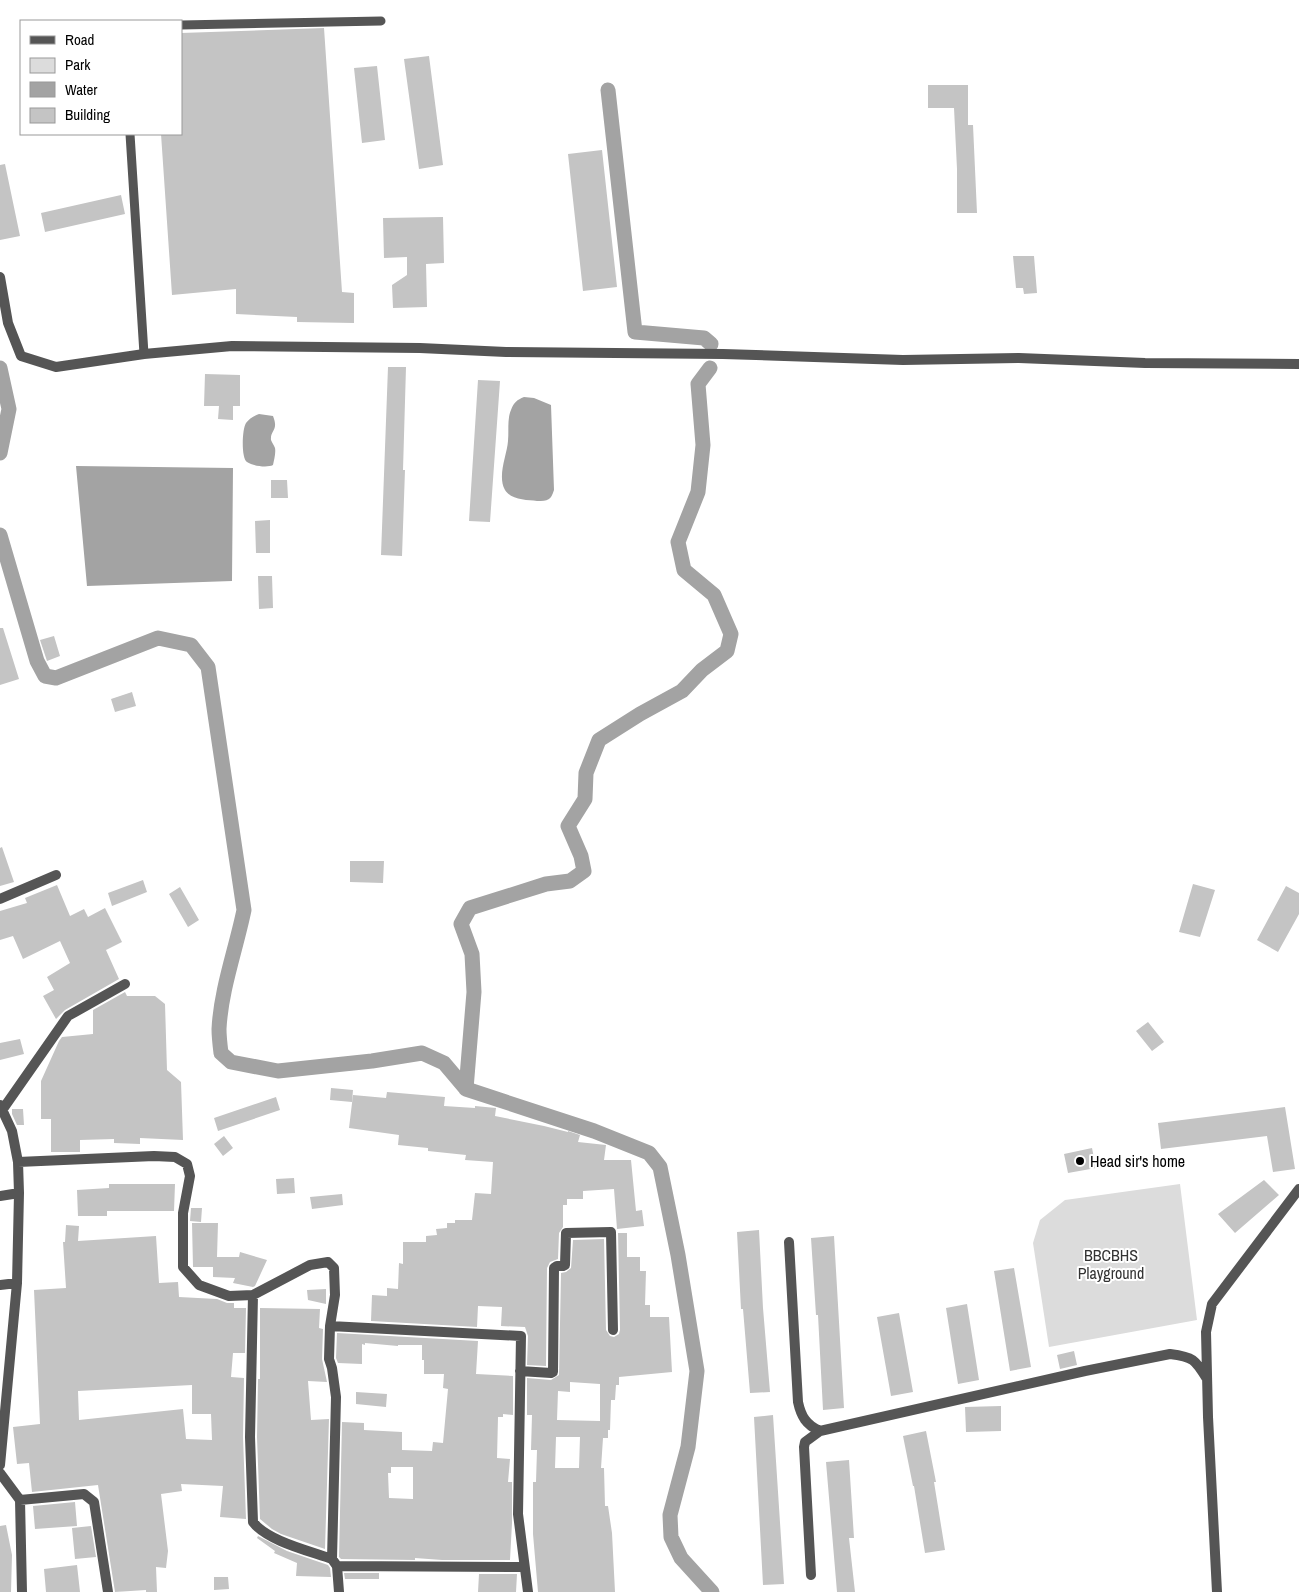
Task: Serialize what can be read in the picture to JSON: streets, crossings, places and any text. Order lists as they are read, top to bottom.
{
  "parks": ["BBCBHS Playground"],
  "places": ["Head sir's home"],
  "legend": [
    "Road",
    "Park",
    "Water",
    "Building"
  ]
}
